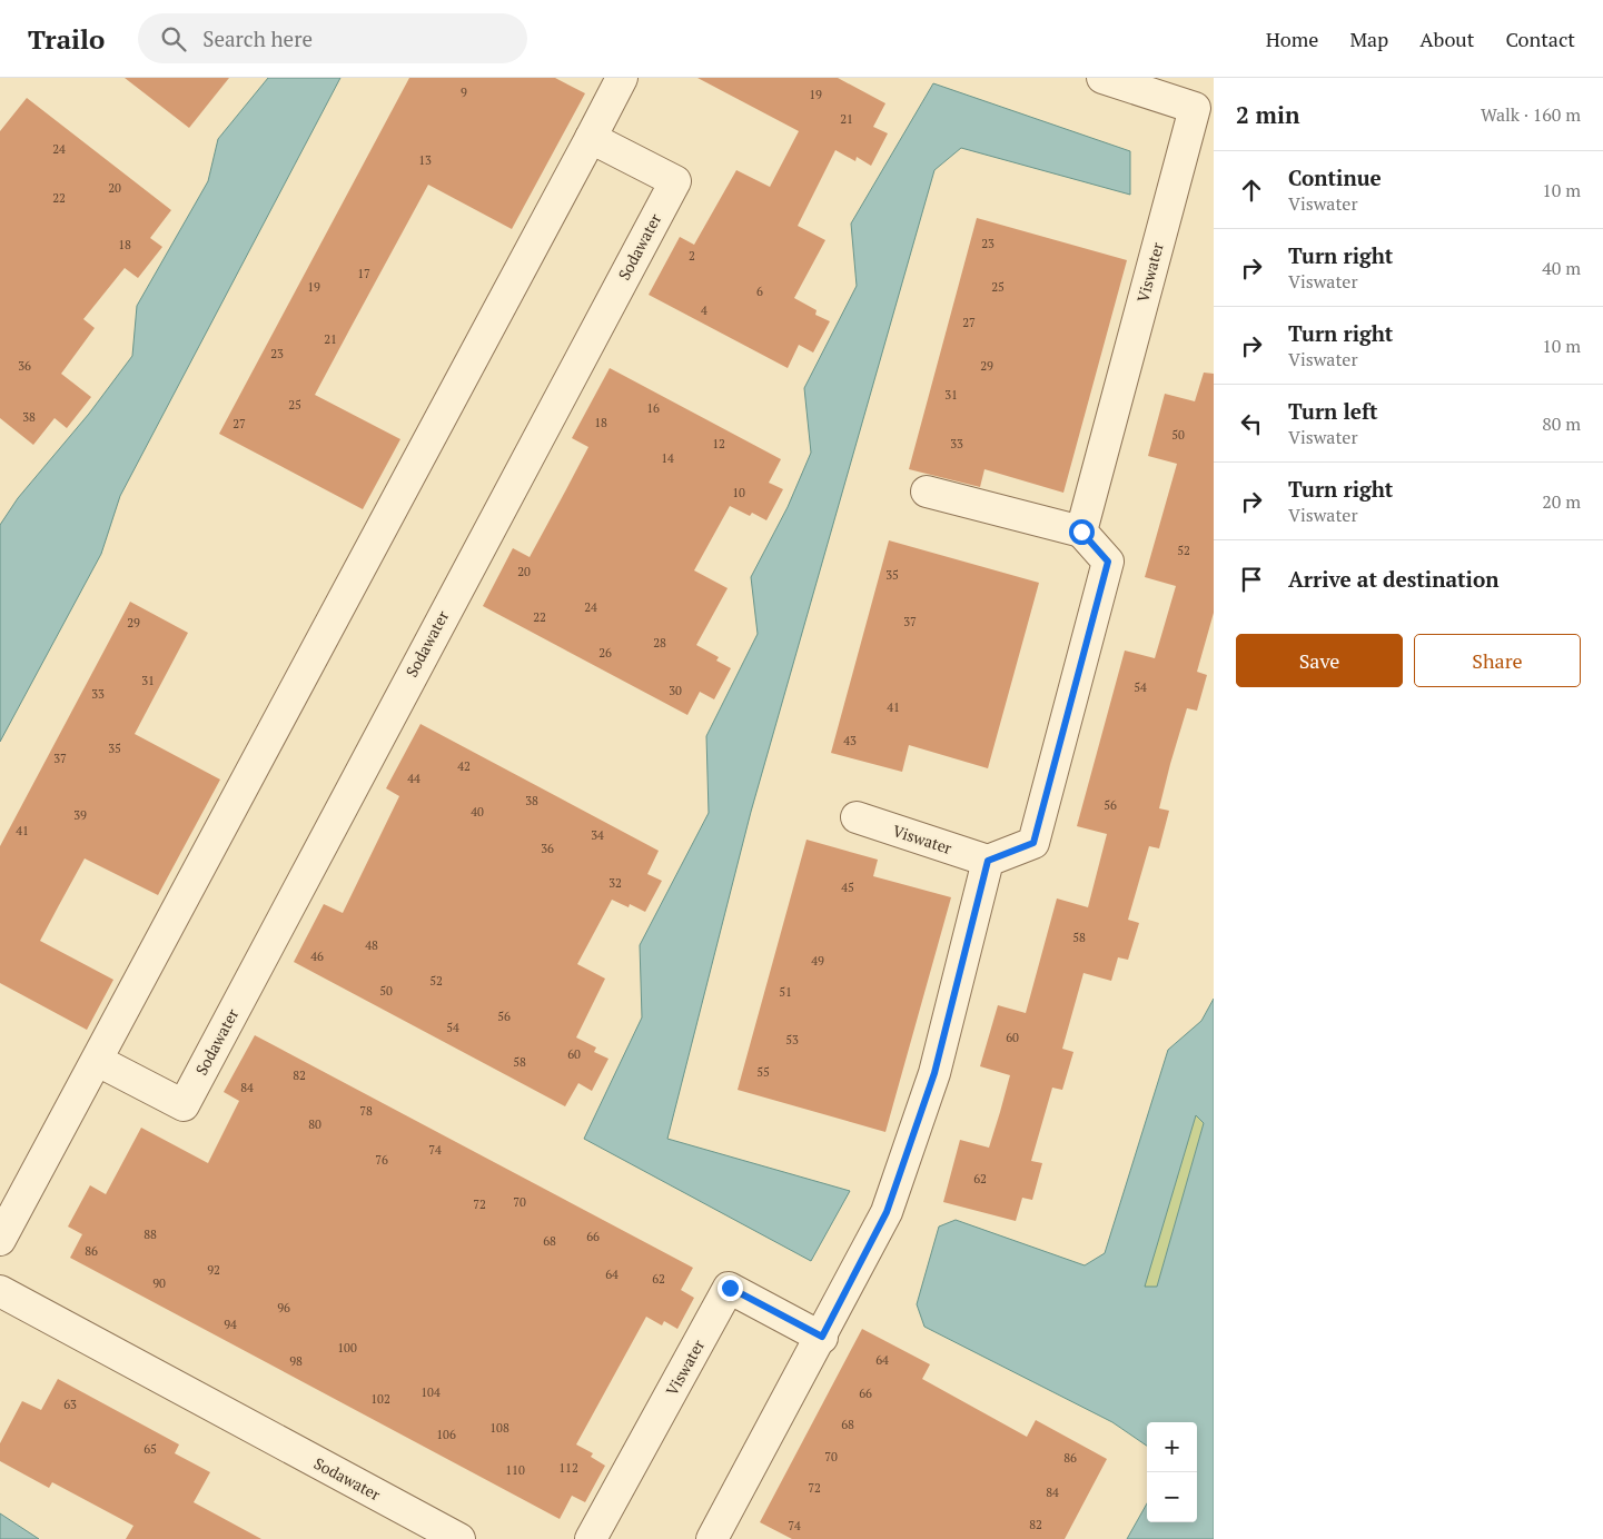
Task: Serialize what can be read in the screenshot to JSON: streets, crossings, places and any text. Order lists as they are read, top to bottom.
{
  "streets": {
    "street": ["Sodawater", "Viswater"]
  },
  "house_numbers": [
    "9",
    "19",
    "21",
    "24",
    "13",
    "20",
    "22",
    "23",
    "18",
    "2",
    "17",
    "19",
    "25",
    "6",
    "4",
    "27",
    "21",
    "23",
    "36",
    "29",
    "31",
    "25",
    "16",
    "38",
    "18",
    "27",
    "50",
    "12",
    "33",
    "14",
    "10",
    "52",
    "20",
    "35",
    "24",
    "22",
    "37",
    "29",
    "28",
    "26",
    "31",
    "54",
    "30",
    "33",
    "41",
    "43",
    "35",
    "37",
    "42",
    "44",
    "38",
    "56",
    "40",
    "39",
    "41",
    "34",
    "36",
    "32",
    "45",
    "58",
    "48",
    "46",
    "49",
    "52",
    "50",
    "51",
    "56",
    "54",
    "60",
    "53",
    "60",
    "58",
    "55",
    "82",
    "84",
    "78",
    "80",
    "74",
    "76",
    "62",
    "70",
    "72",
    "88",
    "66",
    "68",
    "86",
    "92",
    "64",
    "62",
    "90",
    "96",
    "94",
    "100",
    "64",
    "98",
    "104",
    "66",
    "102",
    "63",
    "68",
    "108",
    "106",
    "65",
    "70",
    "86",
    "112",
    "110",
    "72",
    "84",
    "82",
    "74"
  ],
  "page": {
    "header": "Trailo",
    "search": "Search here",
    "nav": [
      "Home",
      "Map",
      "About",
      "Contact"
    ],
    "heading": ["2 min", "Walk · 160 m"],
    "list": [
      ["Continue", "Viswater", "10 m"],
      ["Turn right", "Viswater", "40 m"],
      ["Turn right", "Viswater", "10 m"],
      ["Turn left", "Viswater", "80 m"],
      ["Turn right", "Viswater", "20 m"],
      "Arrive at destination"
    ],
    "buttons": ["Save", "Share"],
    "map_buttons": ["+", "−"]
  }
}
